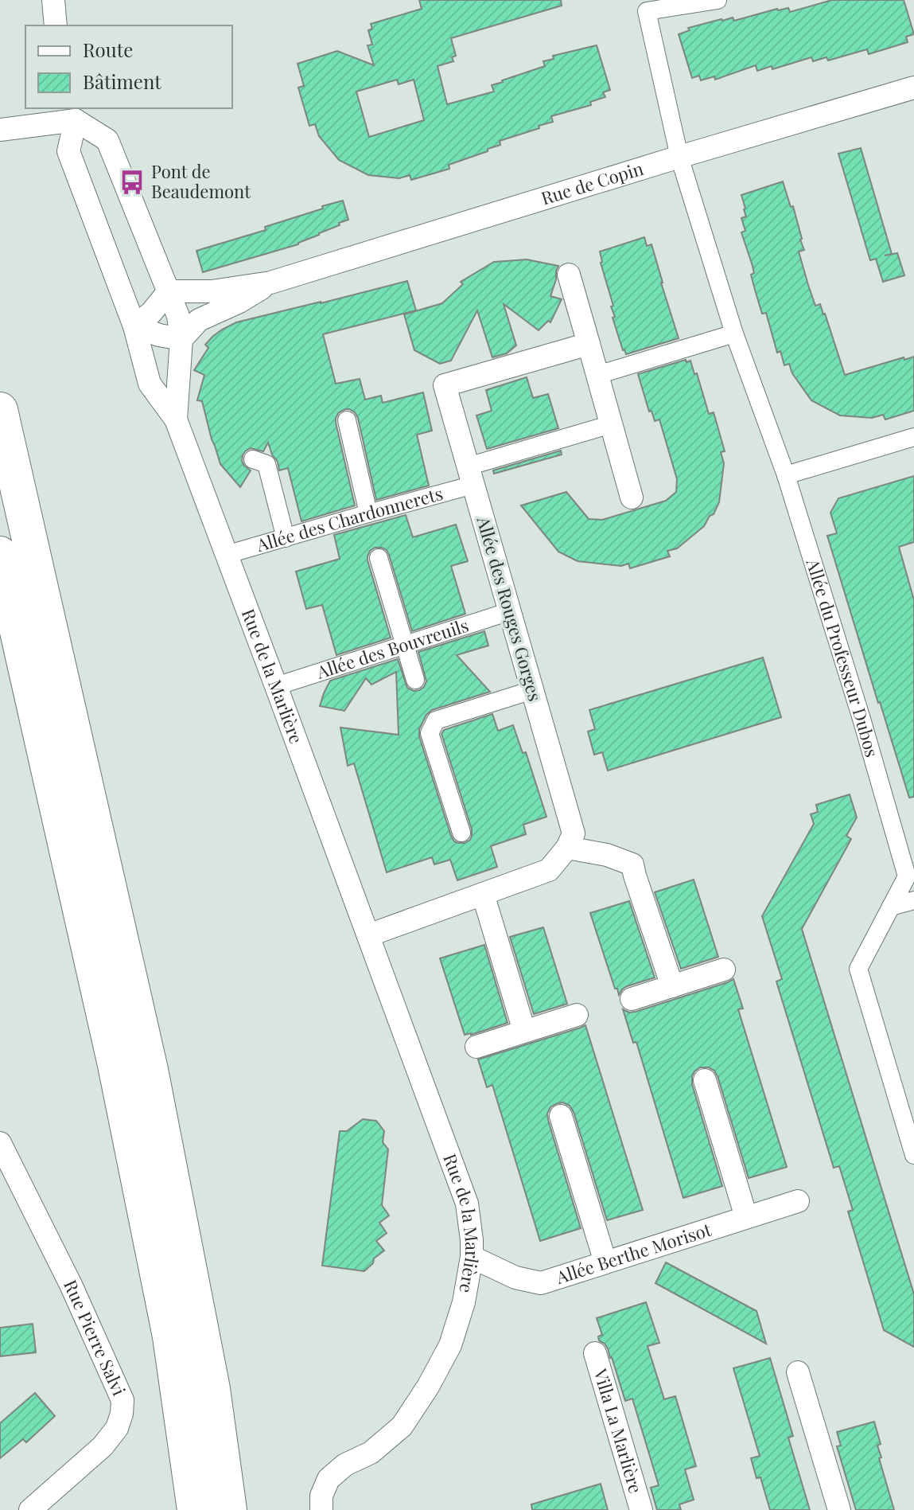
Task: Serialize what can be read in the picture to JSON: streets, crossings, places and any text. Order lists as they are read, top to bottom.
{
  "streets": {
    "street": [
      "Rue de Copin",
      "Allée des Chardonnerets",
      "Allée des Rouges Gorges",
      "Allée des Bouvreuils",
      "Allée du Professeur Dubos",
      "Rue de la Marlière",
      "Allée Berthe Morisot",
      "Rue Pierre Salvi",
      "Villa La Marlière"
    ]
  },
  "crossings": [
    ["Rue de Copin", "Allée du Professeur Dubos"],
    ["Rue de Copin", "Rue de la Marlière"],
    ["Allée des Chardonnerets", "Allée des Rouges Gorges"],
    ["Allée des Chardonnerets", "Rue de la Marlière"],
    ["Allée des Rouges Gorges", "Allée des Bouvreuils"],
    ["Allée des Bouvreuils", "Rue de la Marlière"],
    ["Rue de la Marlière", "Allée Berthe Morisot"]
  ],
  "places": {
    "bus stop": ["Pont de Beaudemont"]
  },
  "legend": ["Route", "Bâtiment"]
}
